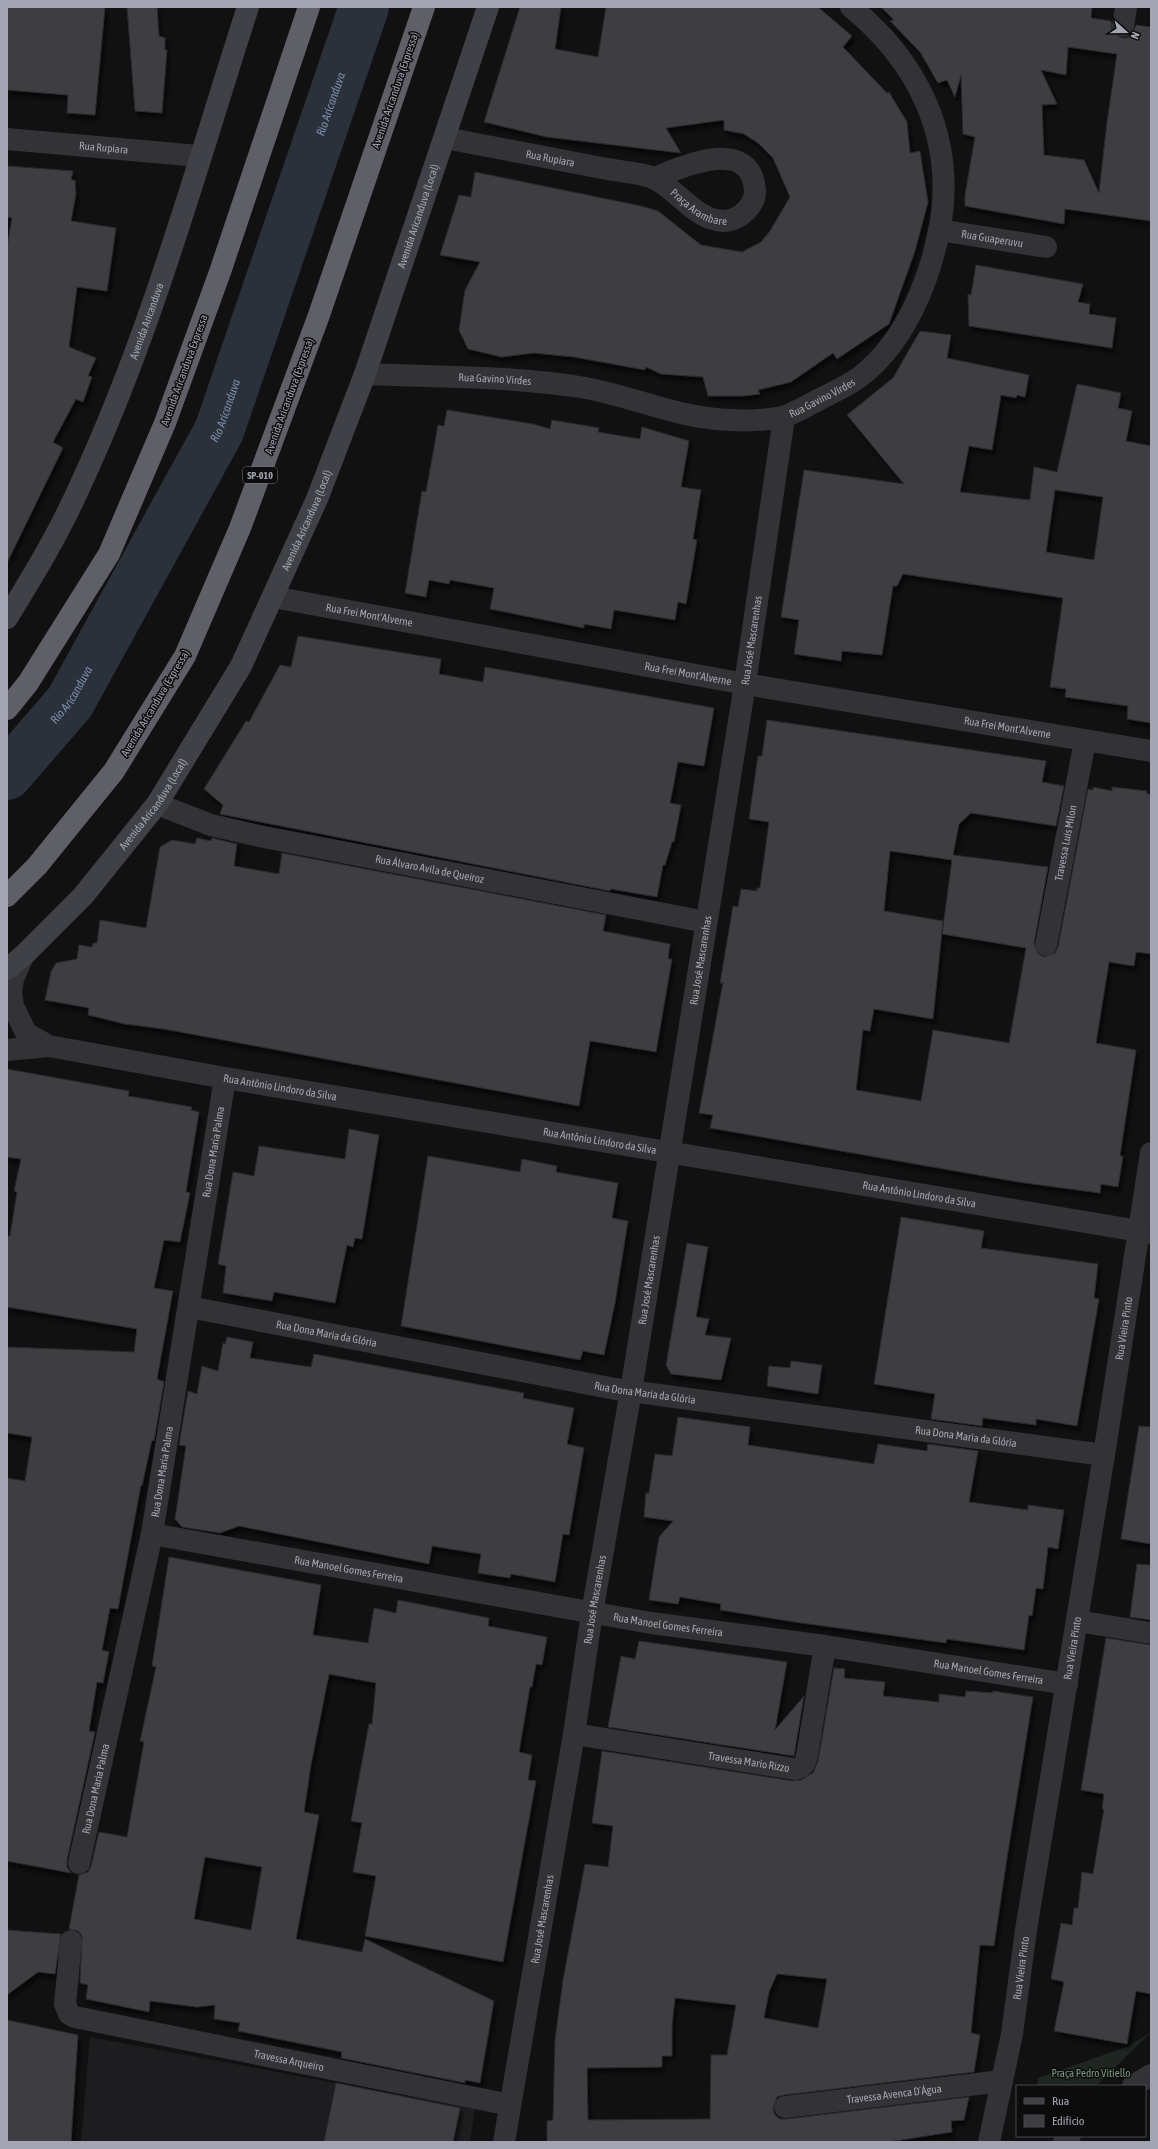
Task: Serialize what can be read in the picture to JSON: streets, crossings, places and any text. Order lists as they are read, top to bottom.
{
  "streets": {
    "highway": ["Avenida Aricanduva (Expressa)", "Avenida Aricanduva Expressa", "SP-010"],
    "main road": ["Avenida Aricanduva (Local)", "Avenida Aricanduva"],
    "street": [
      "Rua Rupiara",
      "Rua Guaperuvu",
      "Rua Gavino Virdes",
      "Rua Frei Mont'Alverne",
      "Rua José Mascarenhas",
      "Travessa Luis Milon",
      "Rua Álvaro Avila de Queiroz",
      "Rua Antônio Lindoro da Silva",
      "Rua Dona Maria Palma",
      "Rua Vieira Pinto",
      "Rua Dona Maria da Glória",
      "Rua Manoel Gomes Ferreira",
      "Travessa Mario Rizzo",
      "Travessa Arqueiro",
      "Travessa Avenca D´Água"
    ]
  },
  "crossings": [
    ["Rua Rupiara", "Avenida Aricanduva (Local)"],
    ["Rua Rupiara", "Avenida Aricanduva"],
    ["Avenida Aricanduva (Local)", "Rua Gavino Virdes"],
    ["Avenida Aricanduva (Local)", "Rua Frei Mont'Alverne"],
    ["Avenida Aricanduva (Local)", "Rua Álvaro Avila de Queiroz"],
    ["Avenida Aricanduva (Local)", "Rua Antônio Lindoro da Silva"],
    ["Rua Guaperuvu", "Rua Gavino Virdes"],
    ["Rua Gavino Virdes", "Rua José Mascarenhas"],
    ["Rua Frei Mont'Alverne", "Rua José Mascarenhas"],
    ["Rua Frei Mont'Alverne", "Travessa Luis Milon"],
    ["Rua José Mascarenhas", "Rua Álvaro Avila de Queiroz"],
    ["Rua José Mascarenhas", "Rua Antônio Lindoro da Silva"],
    ["Rua José Mascarenhas", "Rua Dona Maria da Glória"],
    ["Rua José Mascarenhas", "Rua Manoel Gomes Ferreira"],
    ["Rua José Mascarenhas", "Travessa Mario Rizzo"],
    ["Rua José Mascarenhas", "Travessa Arqueiro"],
    ["Rua Antônio Lindoro da Silva", "Rua Dona Maria Palma"],
    ["Rua Antônio Lindoro da Silva", "Rua Vieira Pinto"],
    ["Rua Dona Maria Palma", "Rua Dona Maria da Glória"],
    ["Rua Dona Maria Palma", "Rua Manoel Gomes Ferreira"],
    ["Rua Vieira Pinto", "Rua Dona Maria da Glória"],
    ["Rua Vieira Pinto", "Rua Manoel Gomes Ferreira"],
    ["Rua Vieira Pinto", "Travessa Avenca D´Água"],
    ["Rua Manoel Gomes Ferreira", "Travessa Mario Rizzo"]
  ],
  "water": ["Rio Aricanduva"],
  "parks": ["Praça Pedro Vitiello"],
  "legend": ["Rua", "Edifício"],
  "north": "right"
}
